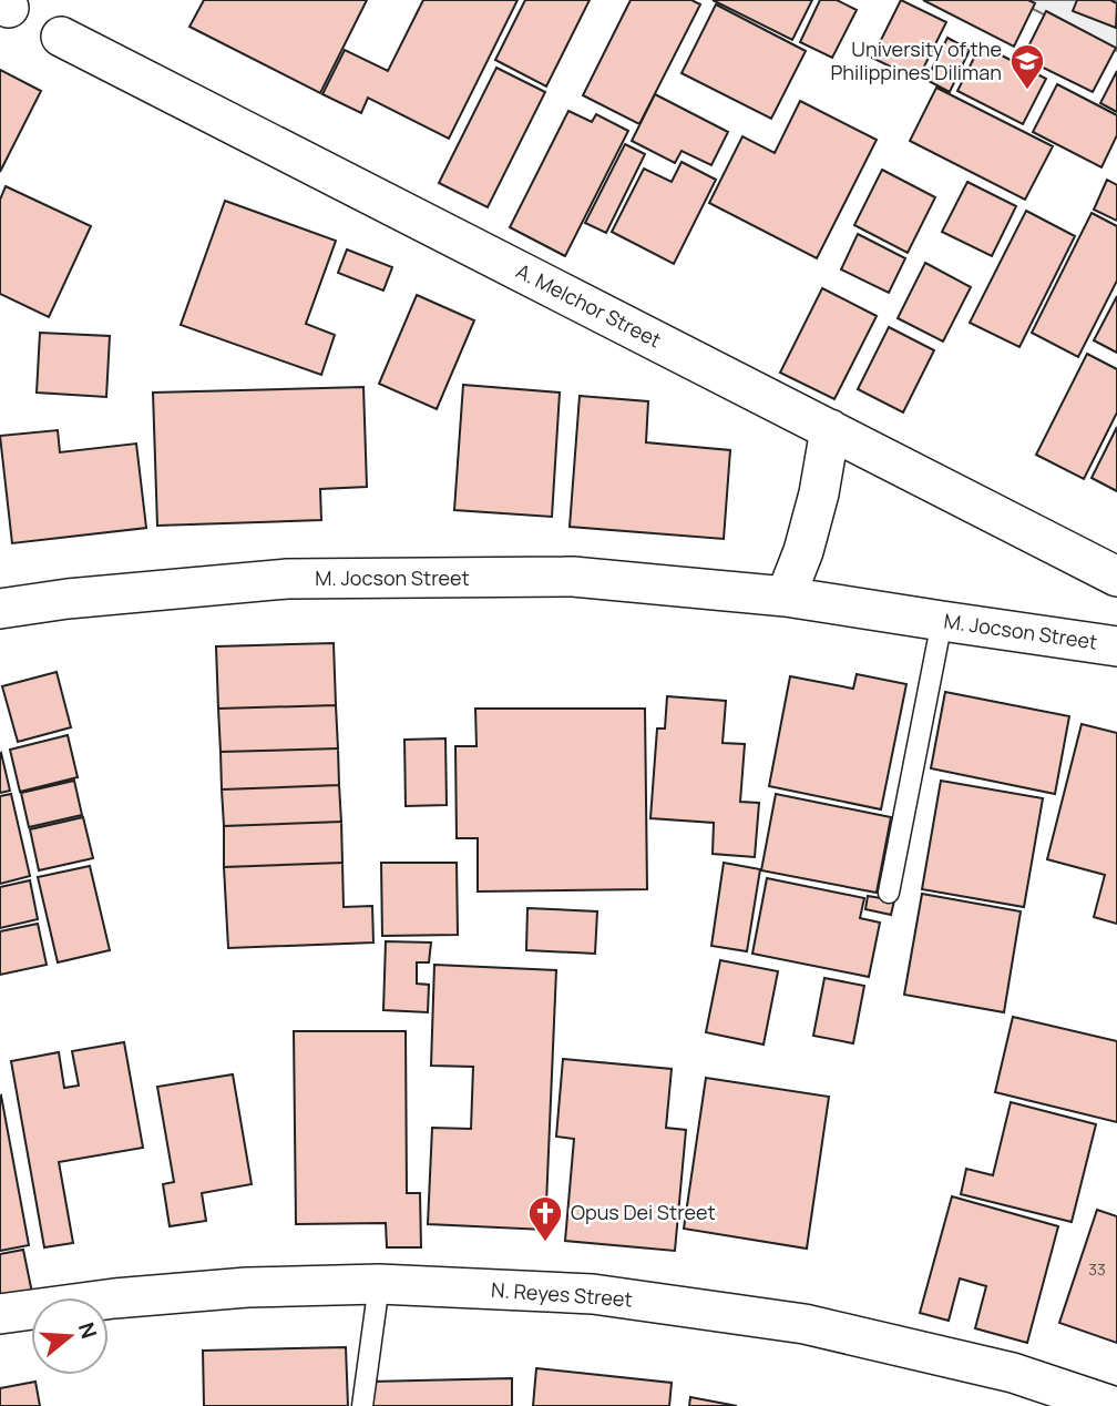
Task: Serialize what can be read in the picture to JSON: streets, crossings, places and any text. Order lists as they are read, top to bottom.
{
  "streets": {
    "street": ["A. Melchor Street", "M. Jocson Street", "N. Reyes Street"]
  },
  "places": {
    "school or university": ["University of the Philippines Diliman"],
    "church": ["Opus Dei Street"]
  },
  "house_numbers": ["33"],
  "north": "right"
}
